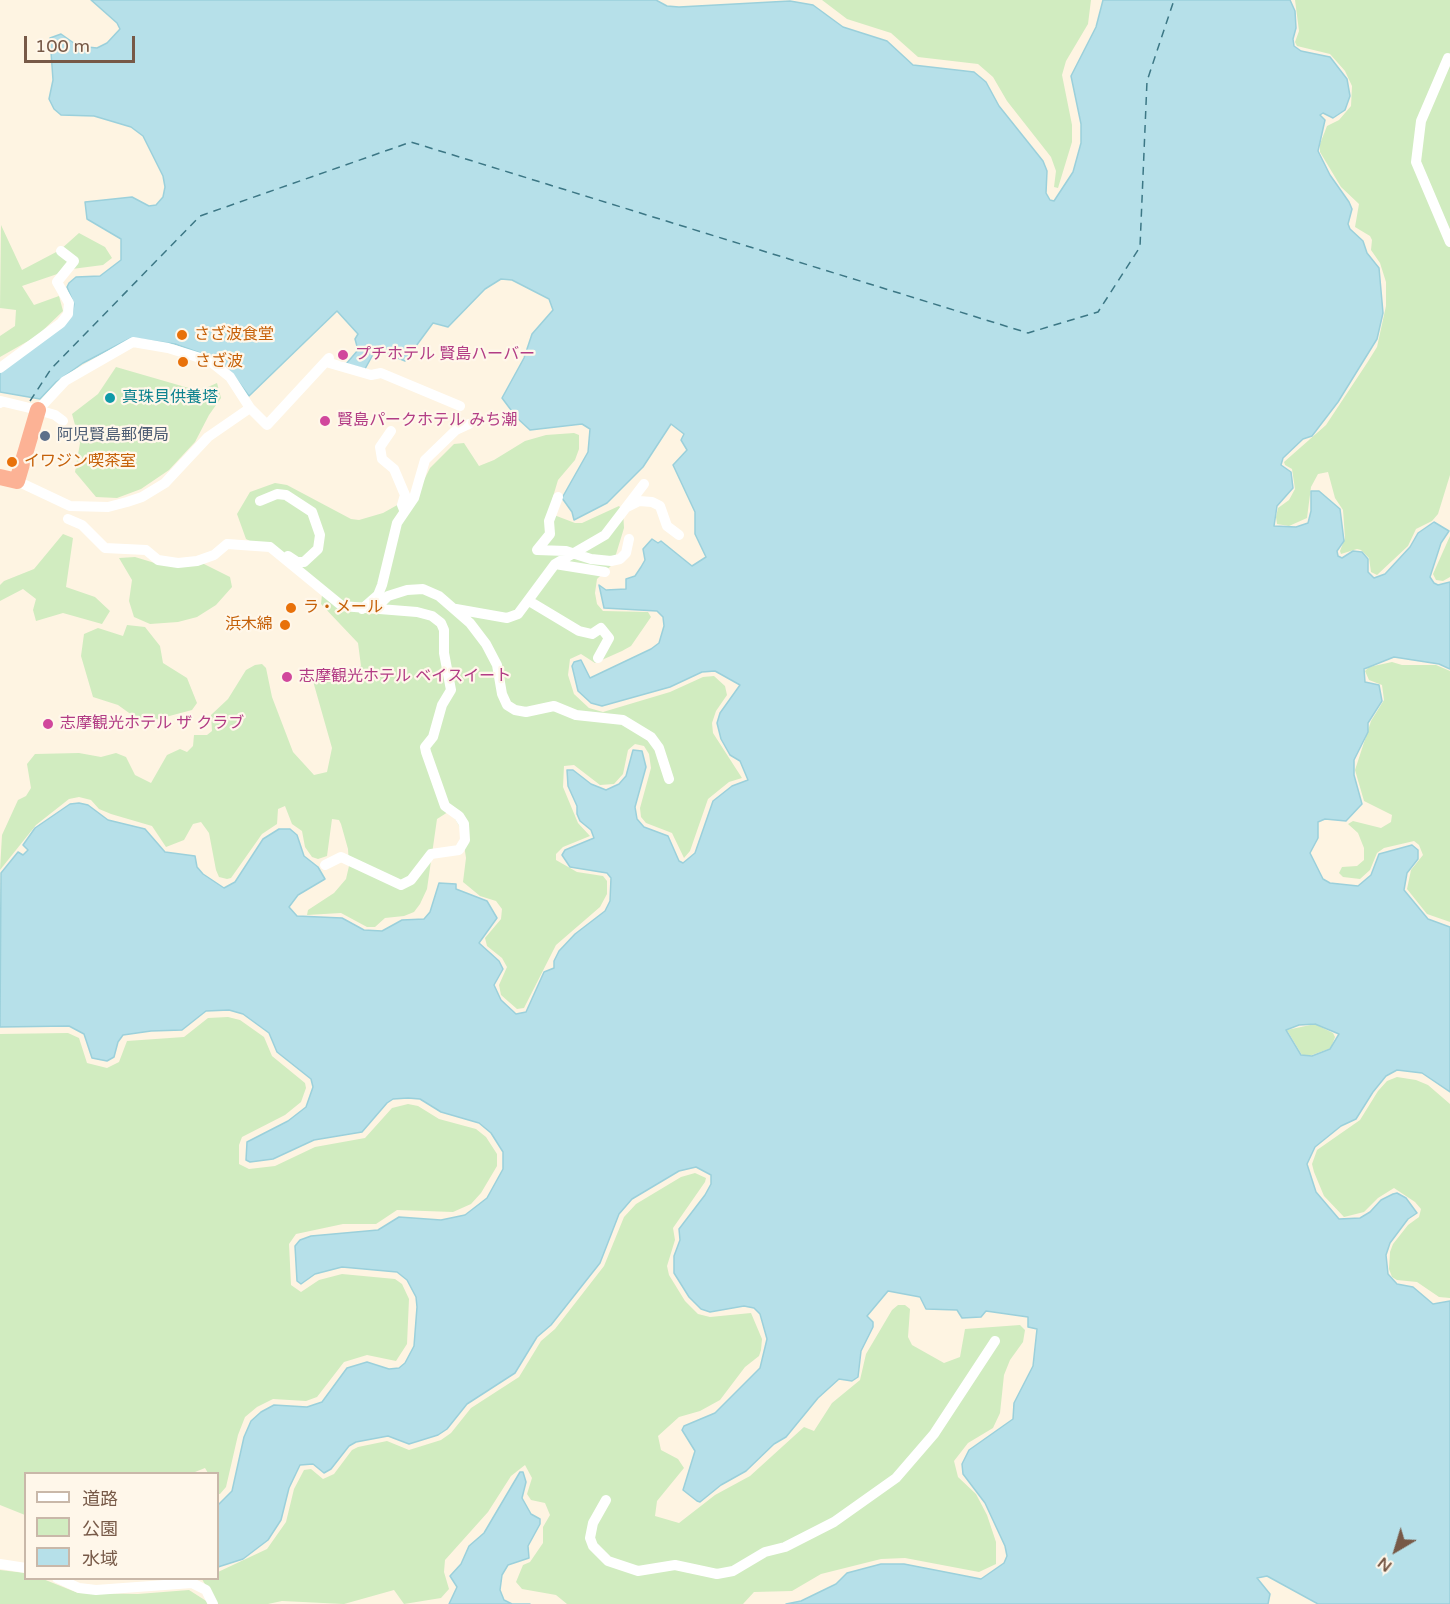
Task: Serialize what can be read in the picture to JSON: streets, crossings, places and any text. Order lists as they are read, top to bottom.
{
  "places": [
    "さざ波食堂",
    "プチホテル 賢島ハーバー",
    "さざ波",
    "真珠貝供養塔",
    "賢島パークホテル みち潮",
    "阿児賢島郵便局",
    "イワジン喫茶室",
    "ラ・メール",
    "浜木綿",
    "志摩観光ホテル ベイスイート",
    "志摩観光ホテル ザ クラブ"
  ],
  "legend": ["道路", "公園", "水域"],
  "scale_bar": "100 m",
  "north": "bottom left"
}
